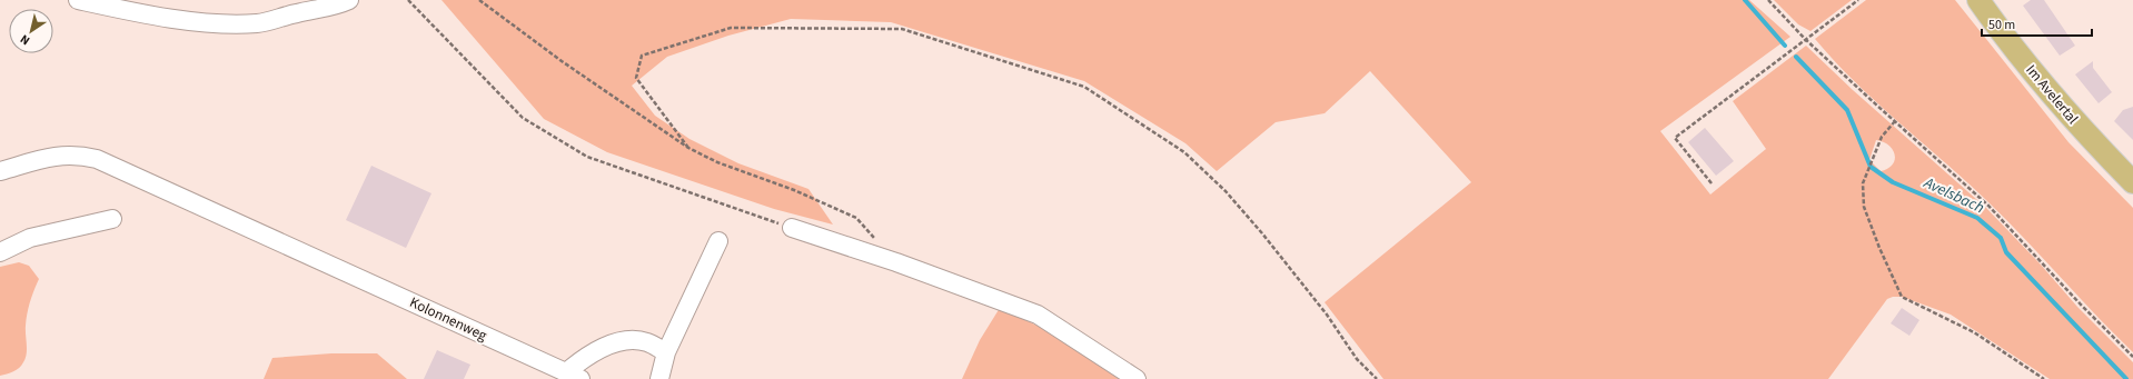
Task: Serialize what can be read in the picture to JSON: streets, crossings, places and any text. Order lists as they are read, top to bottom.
{
  "streets": {
    "main road": ["Im Avelertal"],
    "street": ["Kolonnenweg"]
  },
  "water": ["Avelsbach"],
  "scale_bar": "50 m",
  "north": "bottom left"
}
